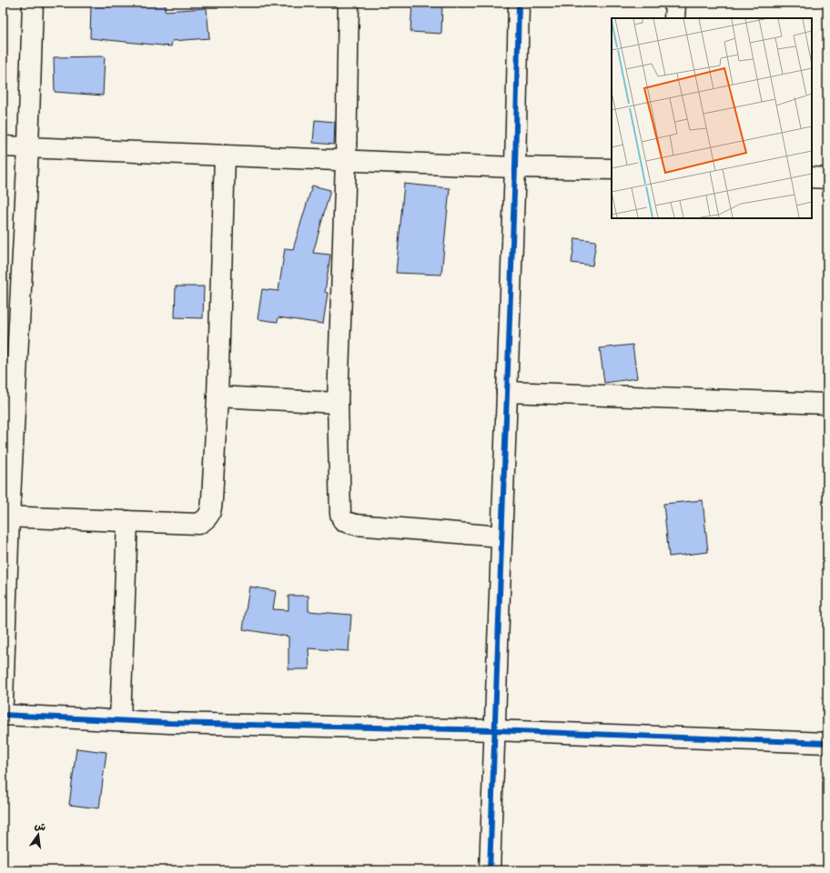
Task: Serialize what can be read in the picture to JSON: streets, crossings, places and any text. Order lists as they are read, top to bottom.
{
  "north": "top"
}
